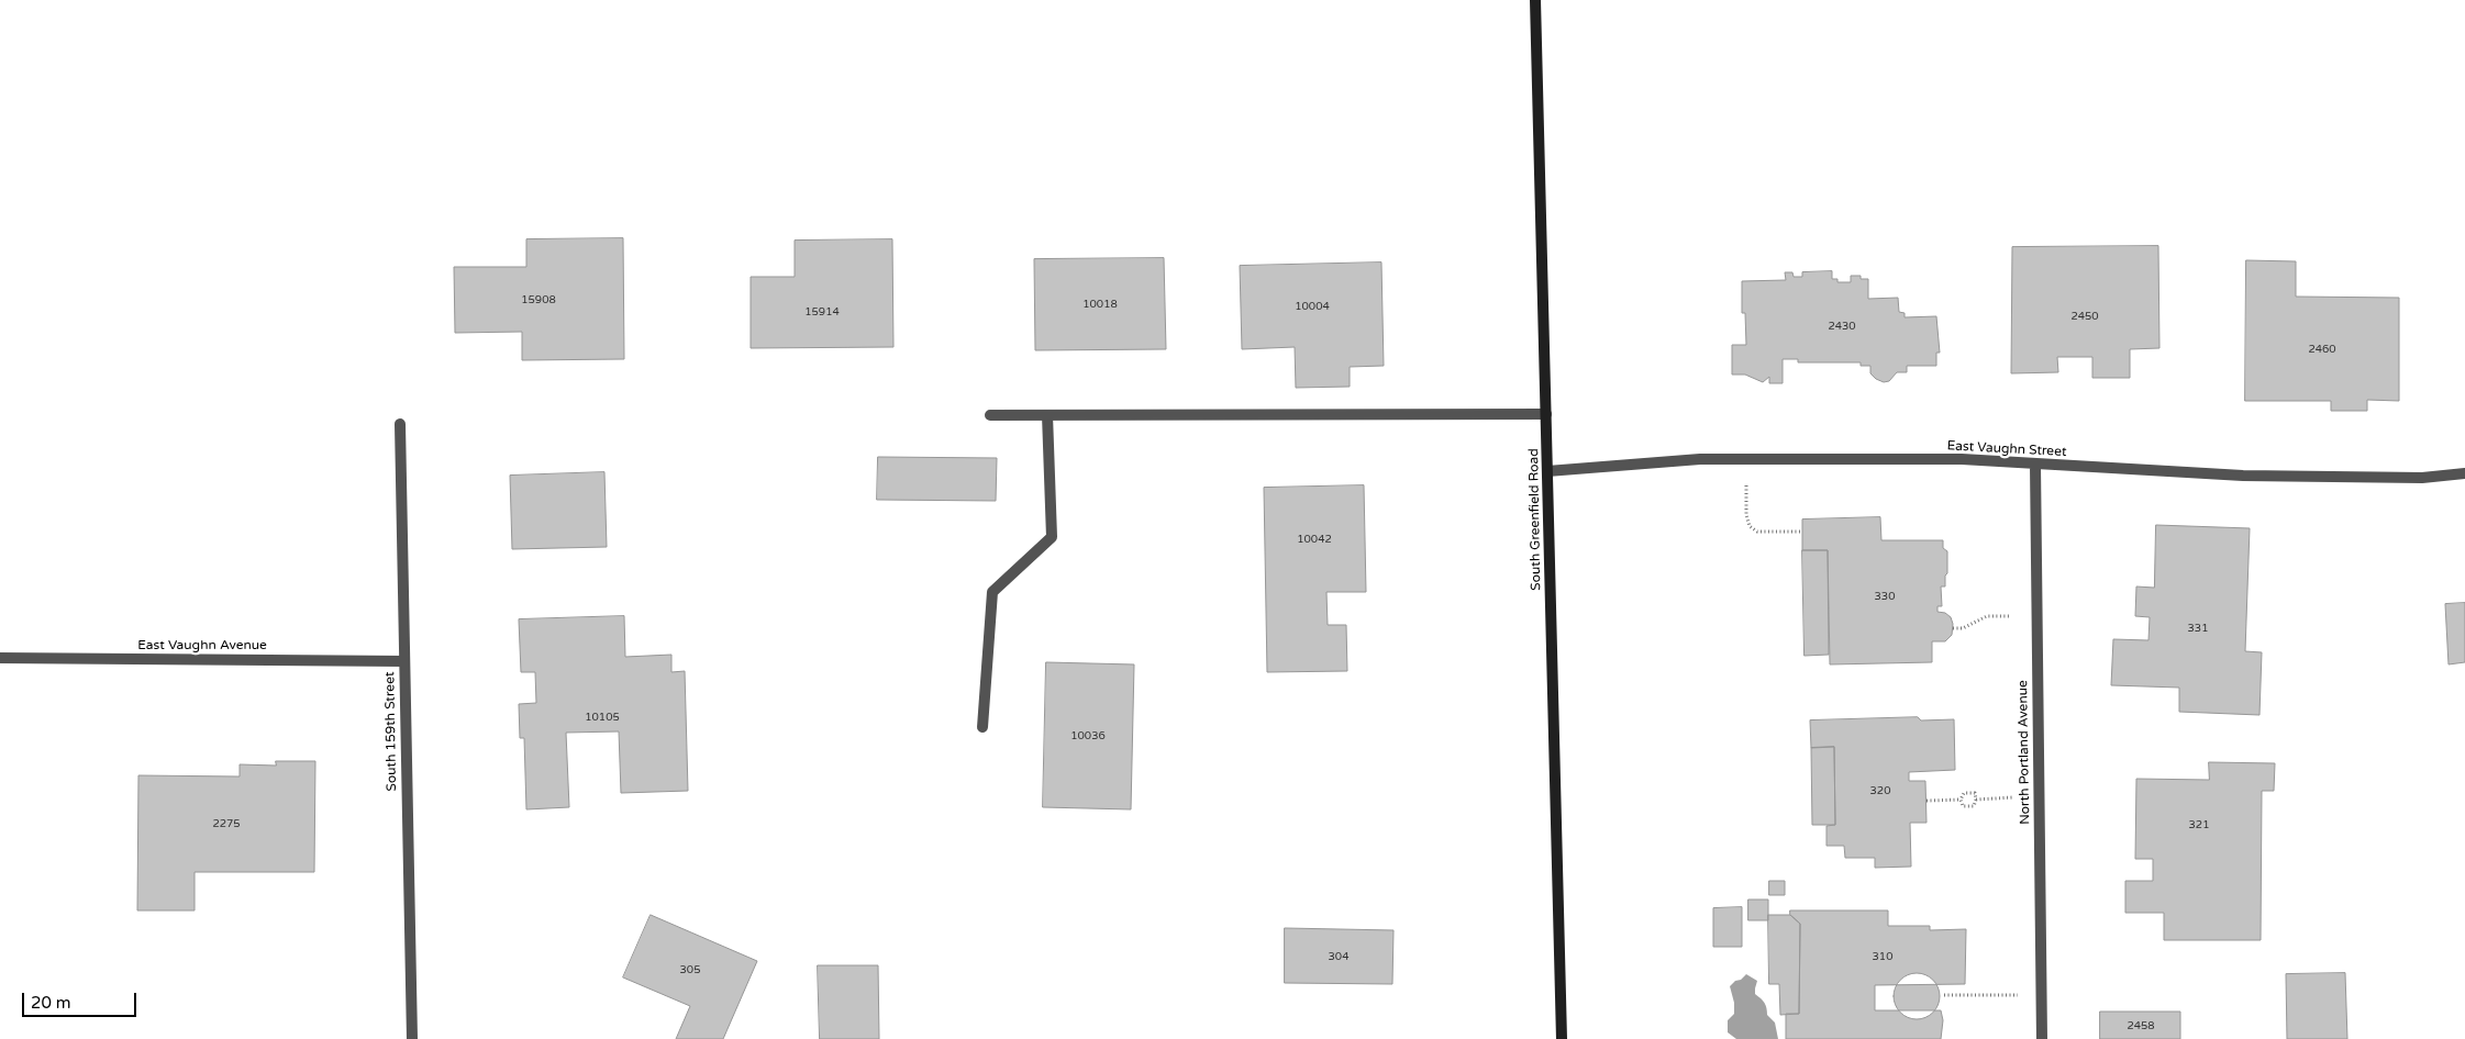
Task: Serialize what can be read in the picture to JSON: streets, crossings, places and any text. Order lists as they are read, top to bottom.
{
  "streets": {
    "main road": ["South Greenfield Road"],
    "street": [
      "East Vaughn Street",
      "East Vaughn Avenue",
      "South 159th Street",
      "North Portland Avenue"
    ]
  },
  "crossings": [
    ["East Vaughn Street", "South Greenfield Road"],
    ["East Vaughn Street", "North Portland Avenue"],
    ["East Vaughn Avenue", "South 159th Street"]
  ],
  "house_numbers": [
    "15908",
    "10018",
    "10004",
    "15914",
    "2450",
    "2430",
    "2460",
    "10042",
    "330",
    "331",
    "10105",
    "10036",
    "320",
    "2275",
    "321",
    "304",
    "310",
    "305",
    "2458"
  ],
  "scale_bar": "20 m"
}
